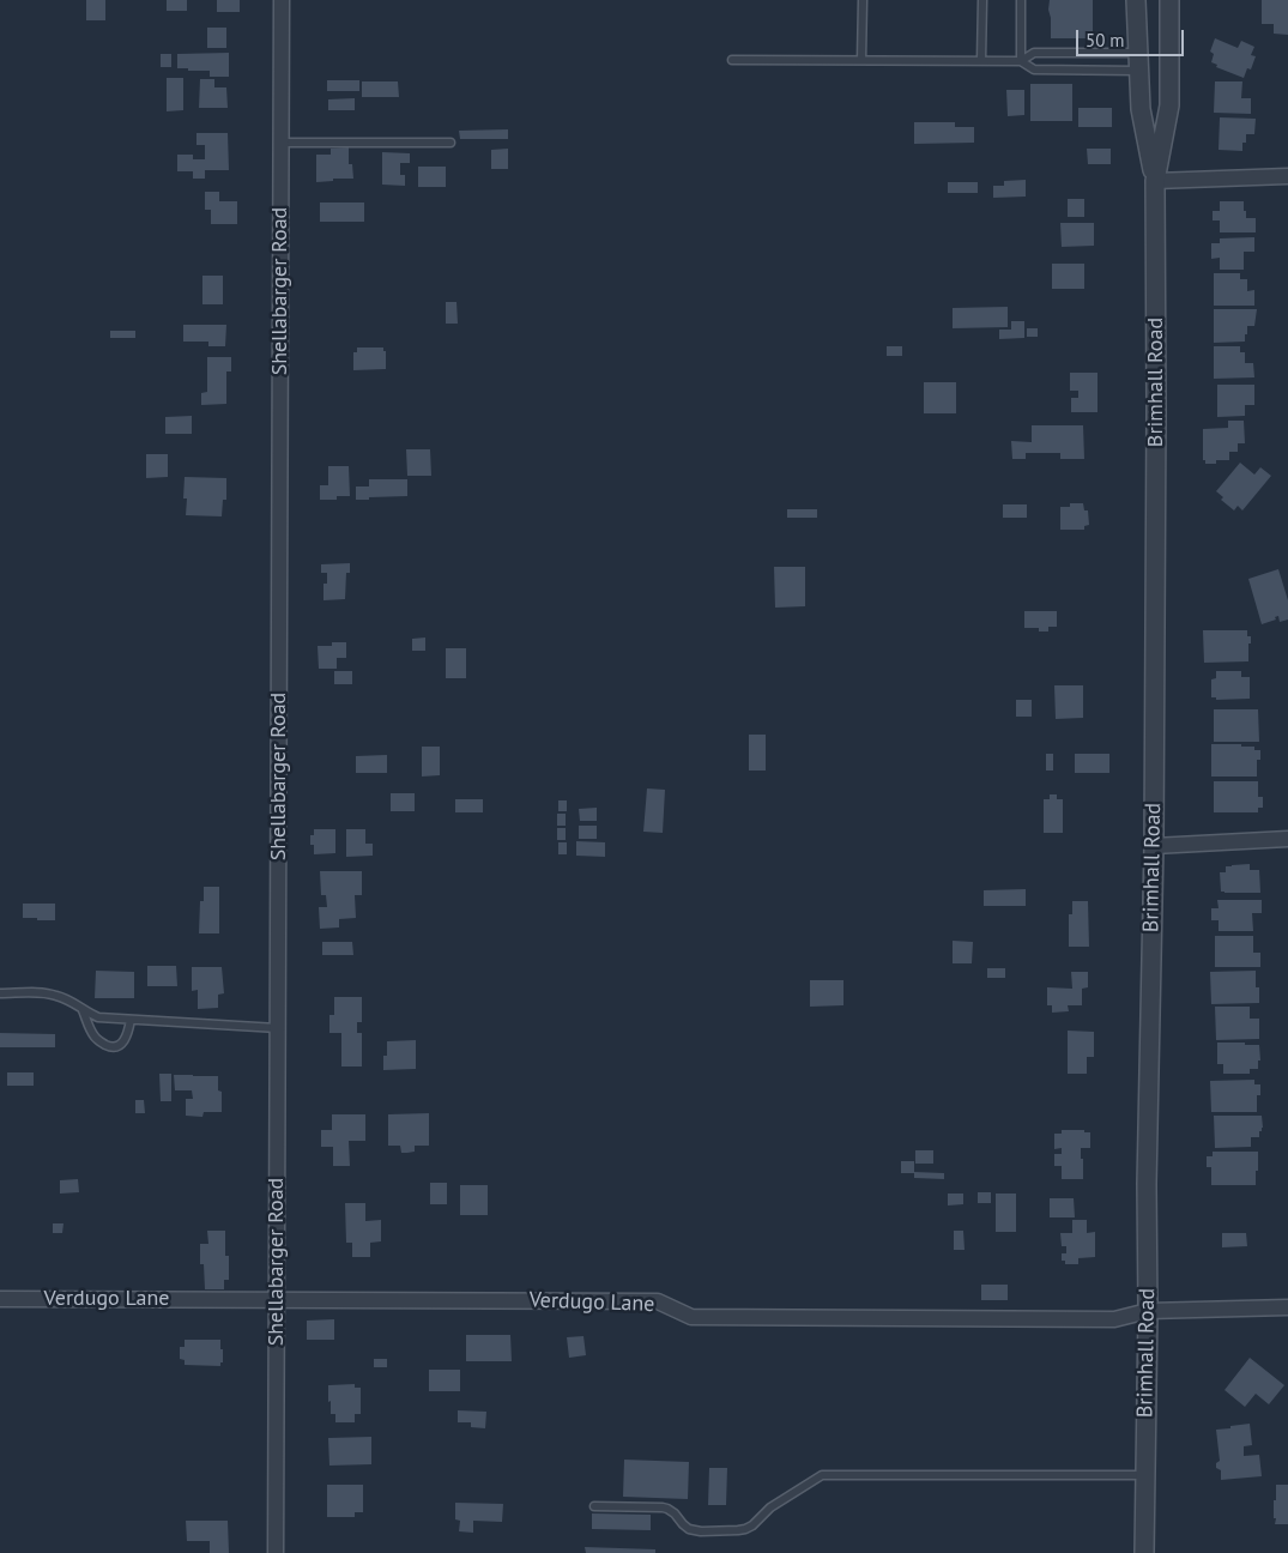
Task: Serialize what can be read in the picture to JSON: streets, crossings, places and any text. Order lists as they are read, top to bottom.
{
  "streets": {
    "street": ["Shellabarger Road", "Brimhall Road", "Verdugo Lane"]
  },
  "crossings": [
    ["Shellabarger Road", "Verdugo Lane"],
    ["Brimhall Road", "Verdugo Lane"]
  ],
  "scale_bar": "50 m"
}
